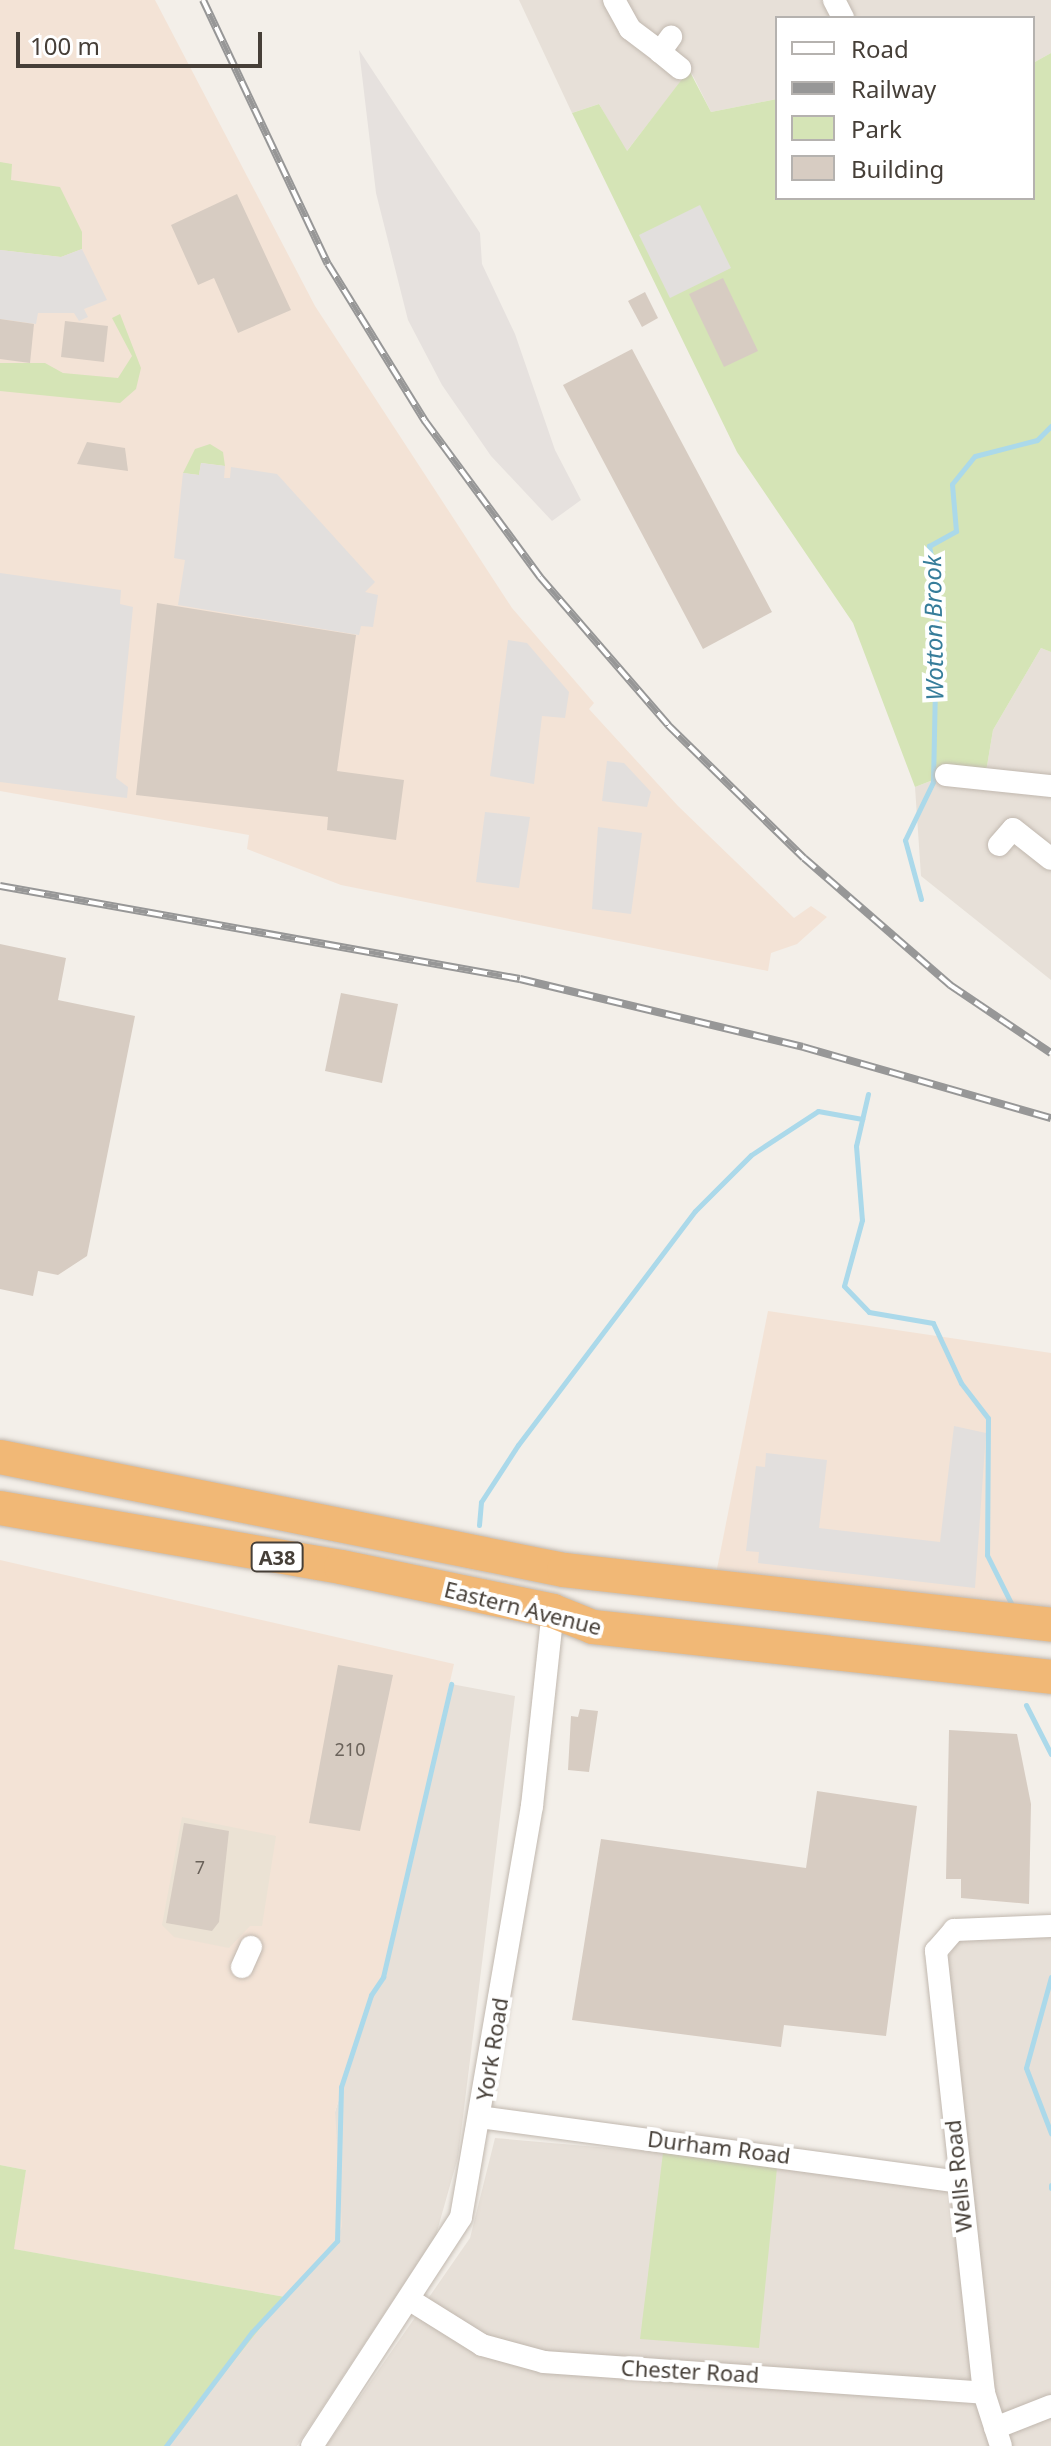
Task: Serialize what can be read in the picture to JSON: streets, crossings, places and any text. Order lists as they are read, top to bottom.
{
  "streets": {
    "highway": ["A38", "Eastern Avenue"],
    "street": [
      "York Road",
      "Durham Road",
      "Wells Road",
      "Chester Road"
    ]
  },
  "crossings": [
    ["Eastern Avenue", "York Road"],
    ["York Road", "Durham Road"],
    ["York Road", "Chester Road"],
    ["Durham Road", "Wells Road"],
    ["Wells Road", "Chester Road"]
  ],
  "water": ["Wotton Brook"],
  "house_numbers": ["210", "7"],
  "legend": [
    "Road",
    "Railway",
    "Park",
    "Building"
  ],
  "scale_bar": "100 m"
}
